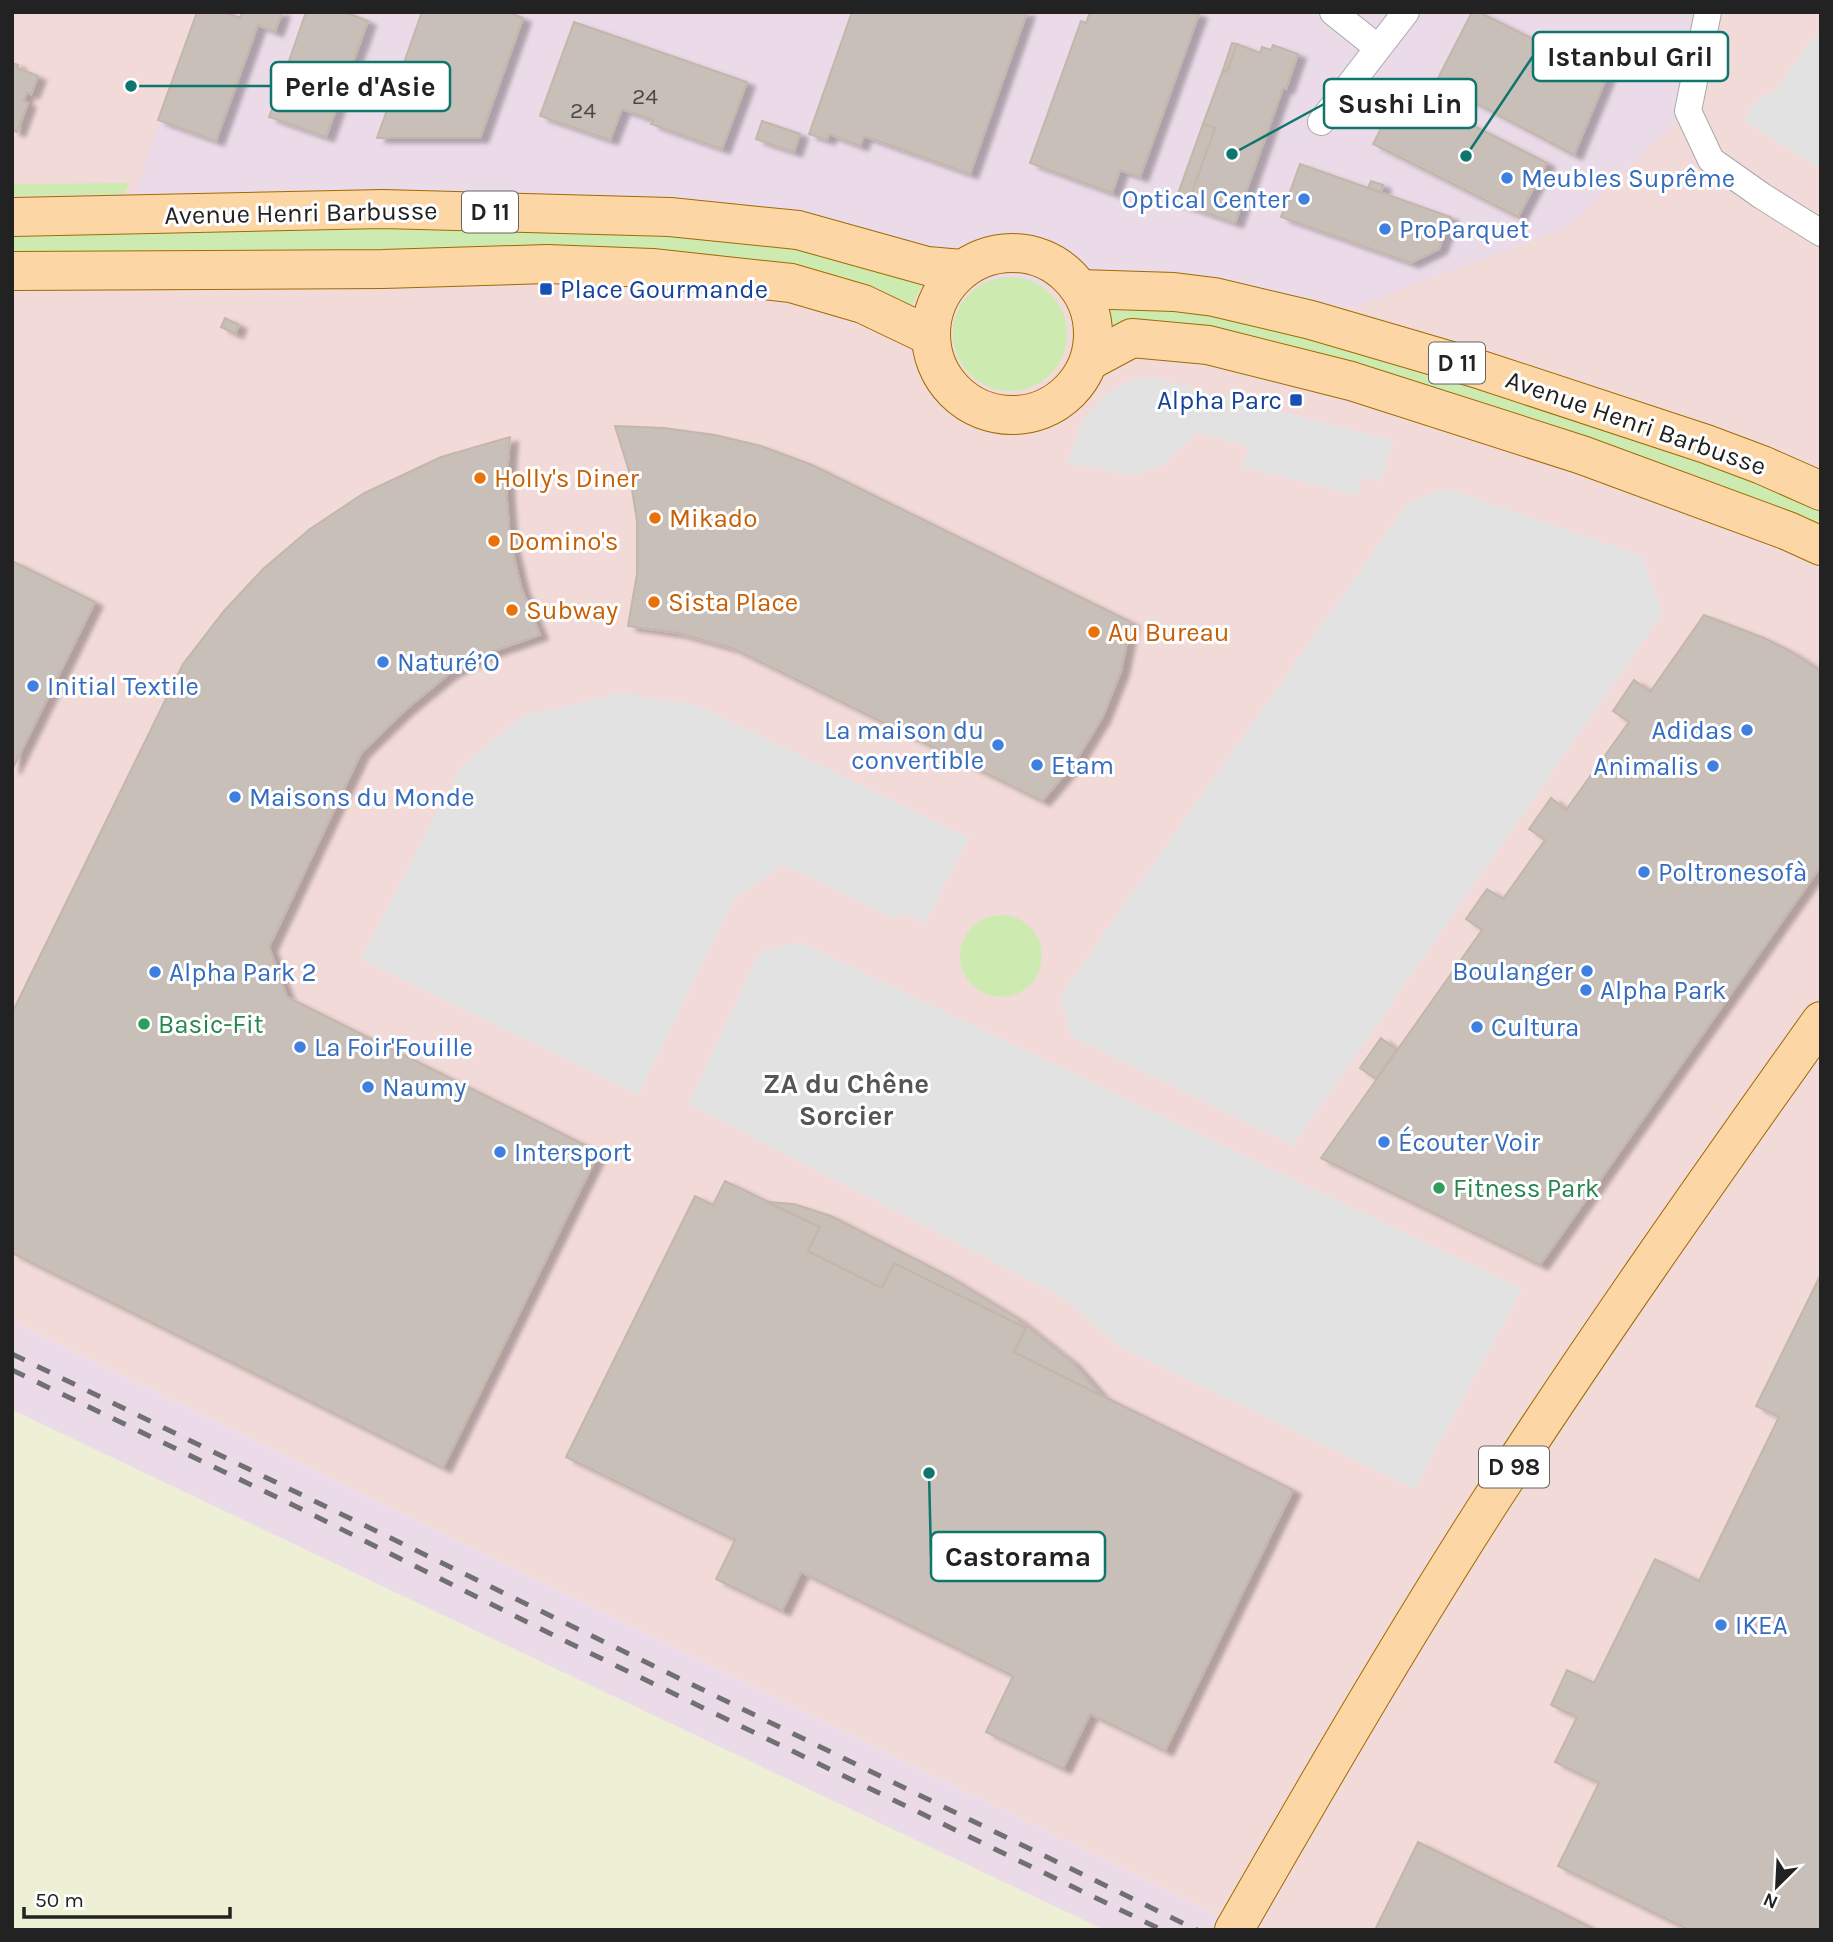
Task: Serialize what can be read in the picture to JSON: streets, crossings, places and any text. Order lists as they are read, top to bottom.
{
  "streets": {
    "main road": ["D 11", "Avenue Henri Barbusse", "D 98"]
  },
  "crossings": [
    ["D 11", "Avenue Henri Barbusse"]
  ],
  "districts": ["ZA du Chêne Sorcier"],
  "places": {
    "other": [
      "Perle d'Asie",
      "Sushi Lin",
      "Istanbul Gril",
      "Meubles Suprême",
      "Optical Center",
      "ProParquet",
      "Holly's Diner",
      "Mikado",
      "Domino's",
      "Sista Place",
      "Subway",
      "Au Bureau",
      "Naturé’O",
      "Initial Textile",
      "Adidas",
      "La maison du convertible",
      "Etam",
      "Animalis",
      "Maisons du Monde",
      "Poltronesofà",
      "Boulanger",
      "Alpha Park 2",
      "Alpha Park",
      "Basic-Fit",
      "Cultura",
      "La Foir'Fouille",
      "Naumy",
      "Écouter Voir",
      "Intersport",
      "Fitness Park",
      "Castorama",
      "IKEA"
    ],
    "transit": ["Place Gourmande", "Alpha Parc"]
  },
  "house_numbers": ["24", "24"],
  "scale_bar": "50 m",
  "north": "bottom left"
}
